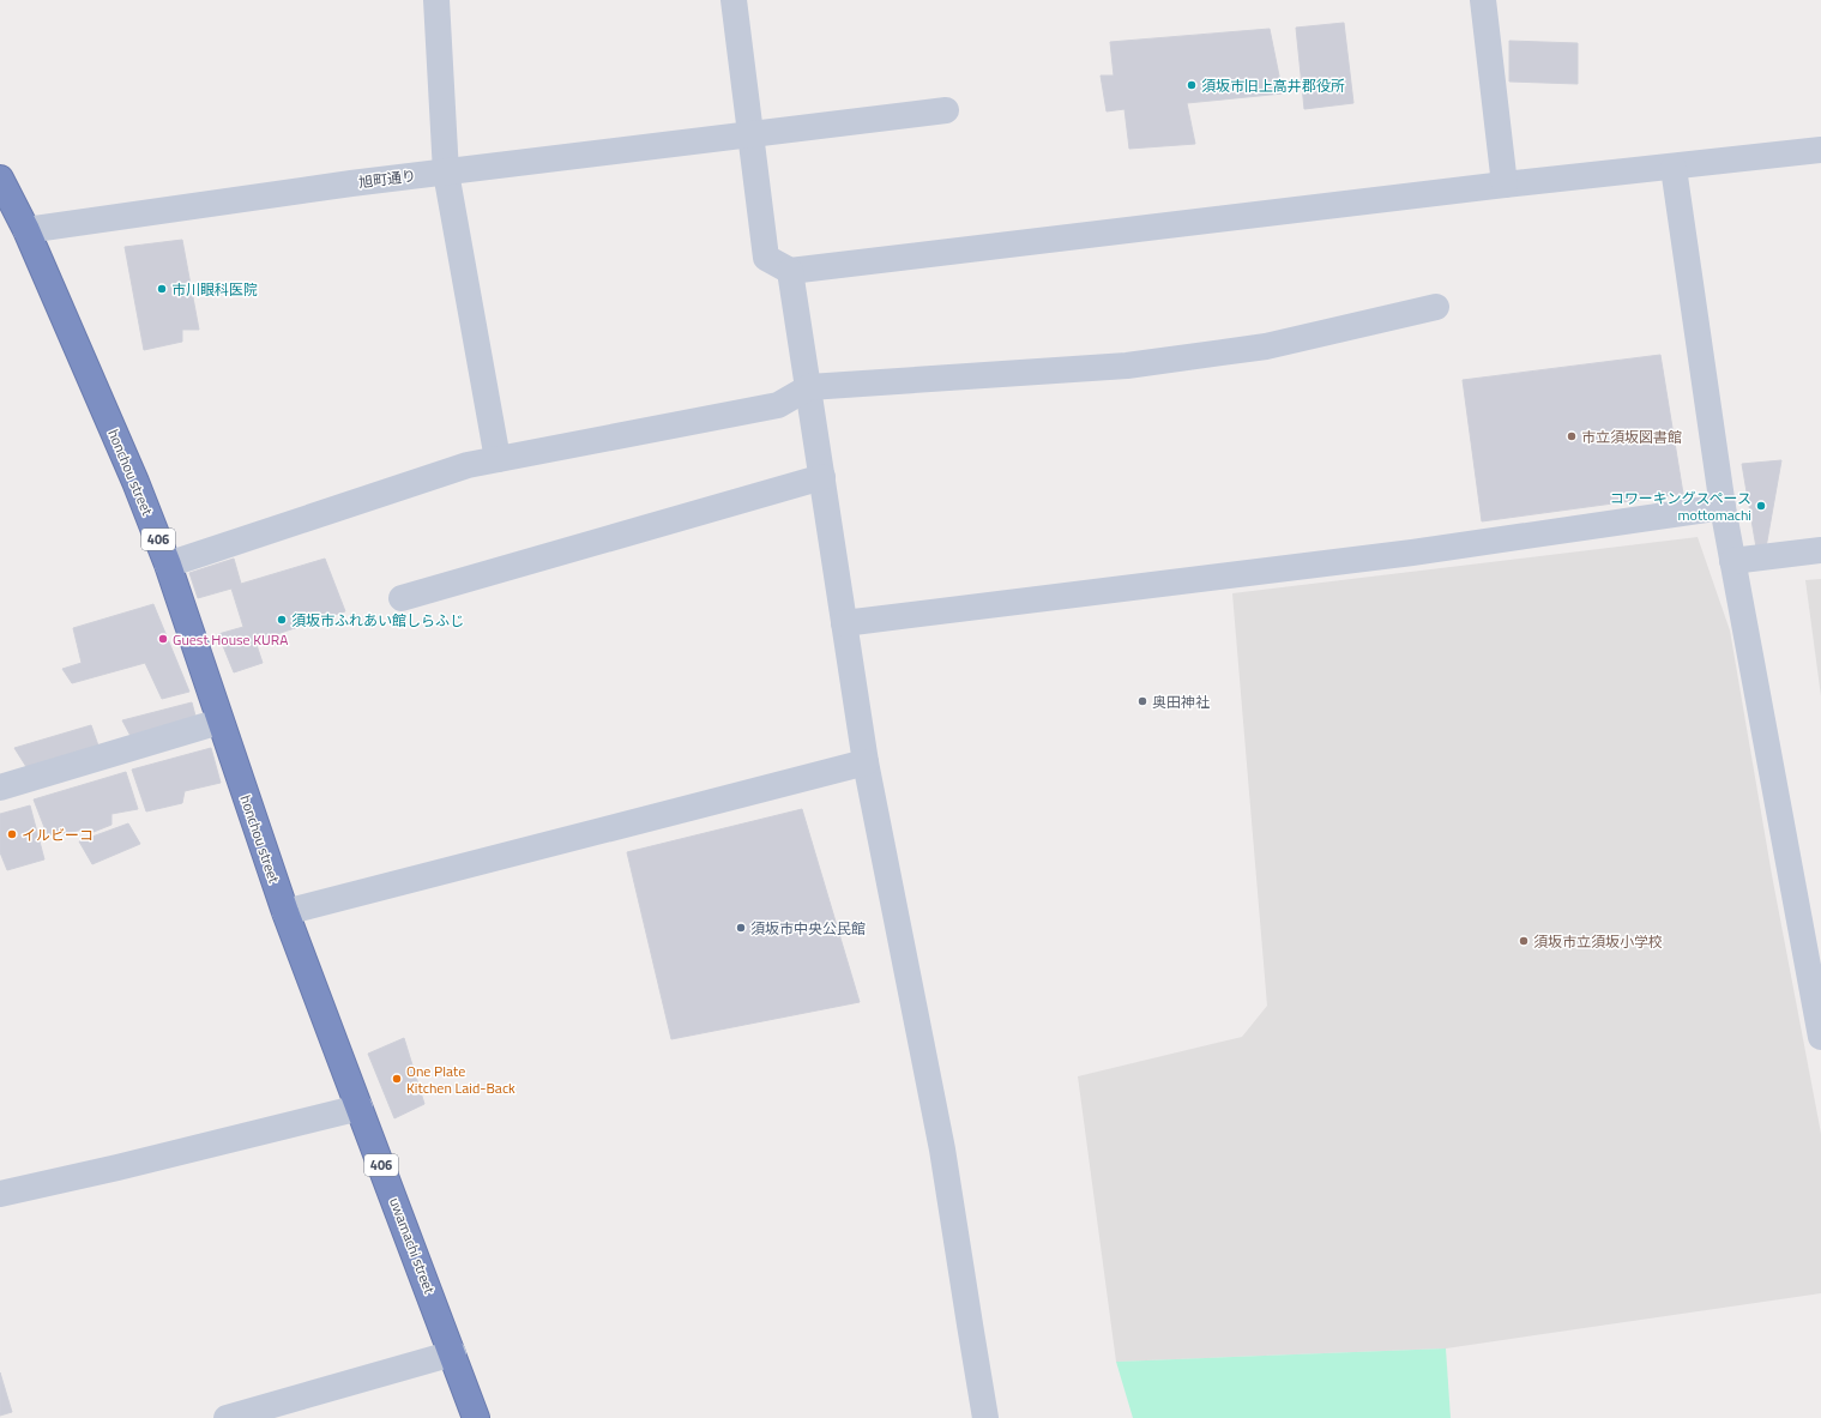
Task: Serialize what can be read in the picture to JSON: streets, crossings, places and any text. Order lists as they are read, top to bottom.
{
  "streets": {
    "highway": ["honchou street", "406", "uwamachi street"],
    "street": ["旭町通り"]
  },
  "crossings": [
    ["旭町通り", "honchou street"],
    ["honchou street", "uwamachi street"]
  ],
  "places": [
    "須坂市旧上高井郡役所",
    "市川眼科医院",
    "市立須坂図書館",
    "コワーキングスペース mottomachi",
    "須坂市ふれあい館しらふじ",
    "Guest House KURA",
    "奥田神社",
    "イルビーコ",
    "須坂市中央公民館",
    "須坂市立須坂小学校",
    "One Plate Kitchen Laid-Back"
  ]
}
